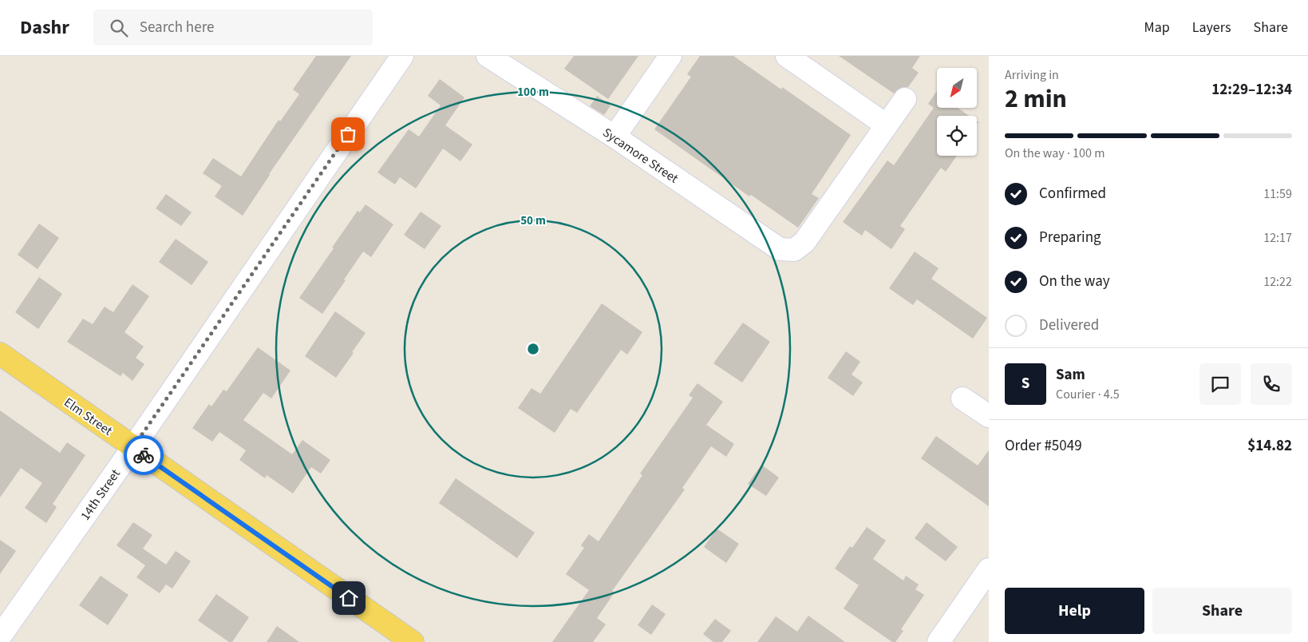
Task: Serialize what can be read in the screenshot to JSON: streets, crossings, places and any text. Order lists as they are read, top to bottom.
{
  "streets": {
    "main road": ["Elm Street"],
    "street": ["Sycamore Street", "14th Street"]
  },
  "crossings": [
    ["Elm Street", "14th Street"]
  ],
  "north": "bottom left",
  "page": {
    "header": "Dashr",
    "search": "Search here",
    "nav": ["Map", "Layers", "Share"],
    "heading": ["2 min", "Arriving in", "12:29–12:34"],
    "panel": [
      "Sam",
      "Courier · 4.5",
      "Order #5049",
      "$14.82"
    ],
    "bar": "On the way · 100 m",
    "list": [
      ["Confirmed", "11:59"],
      ["Preparing", "12:17"],
      ["On the way", "12:22"],
      "Delivered"
    ],
    "round": "S",
    "buttons": ["Help", "Share"]
  },
  "rings": ["100 m", "50 m"]
}
